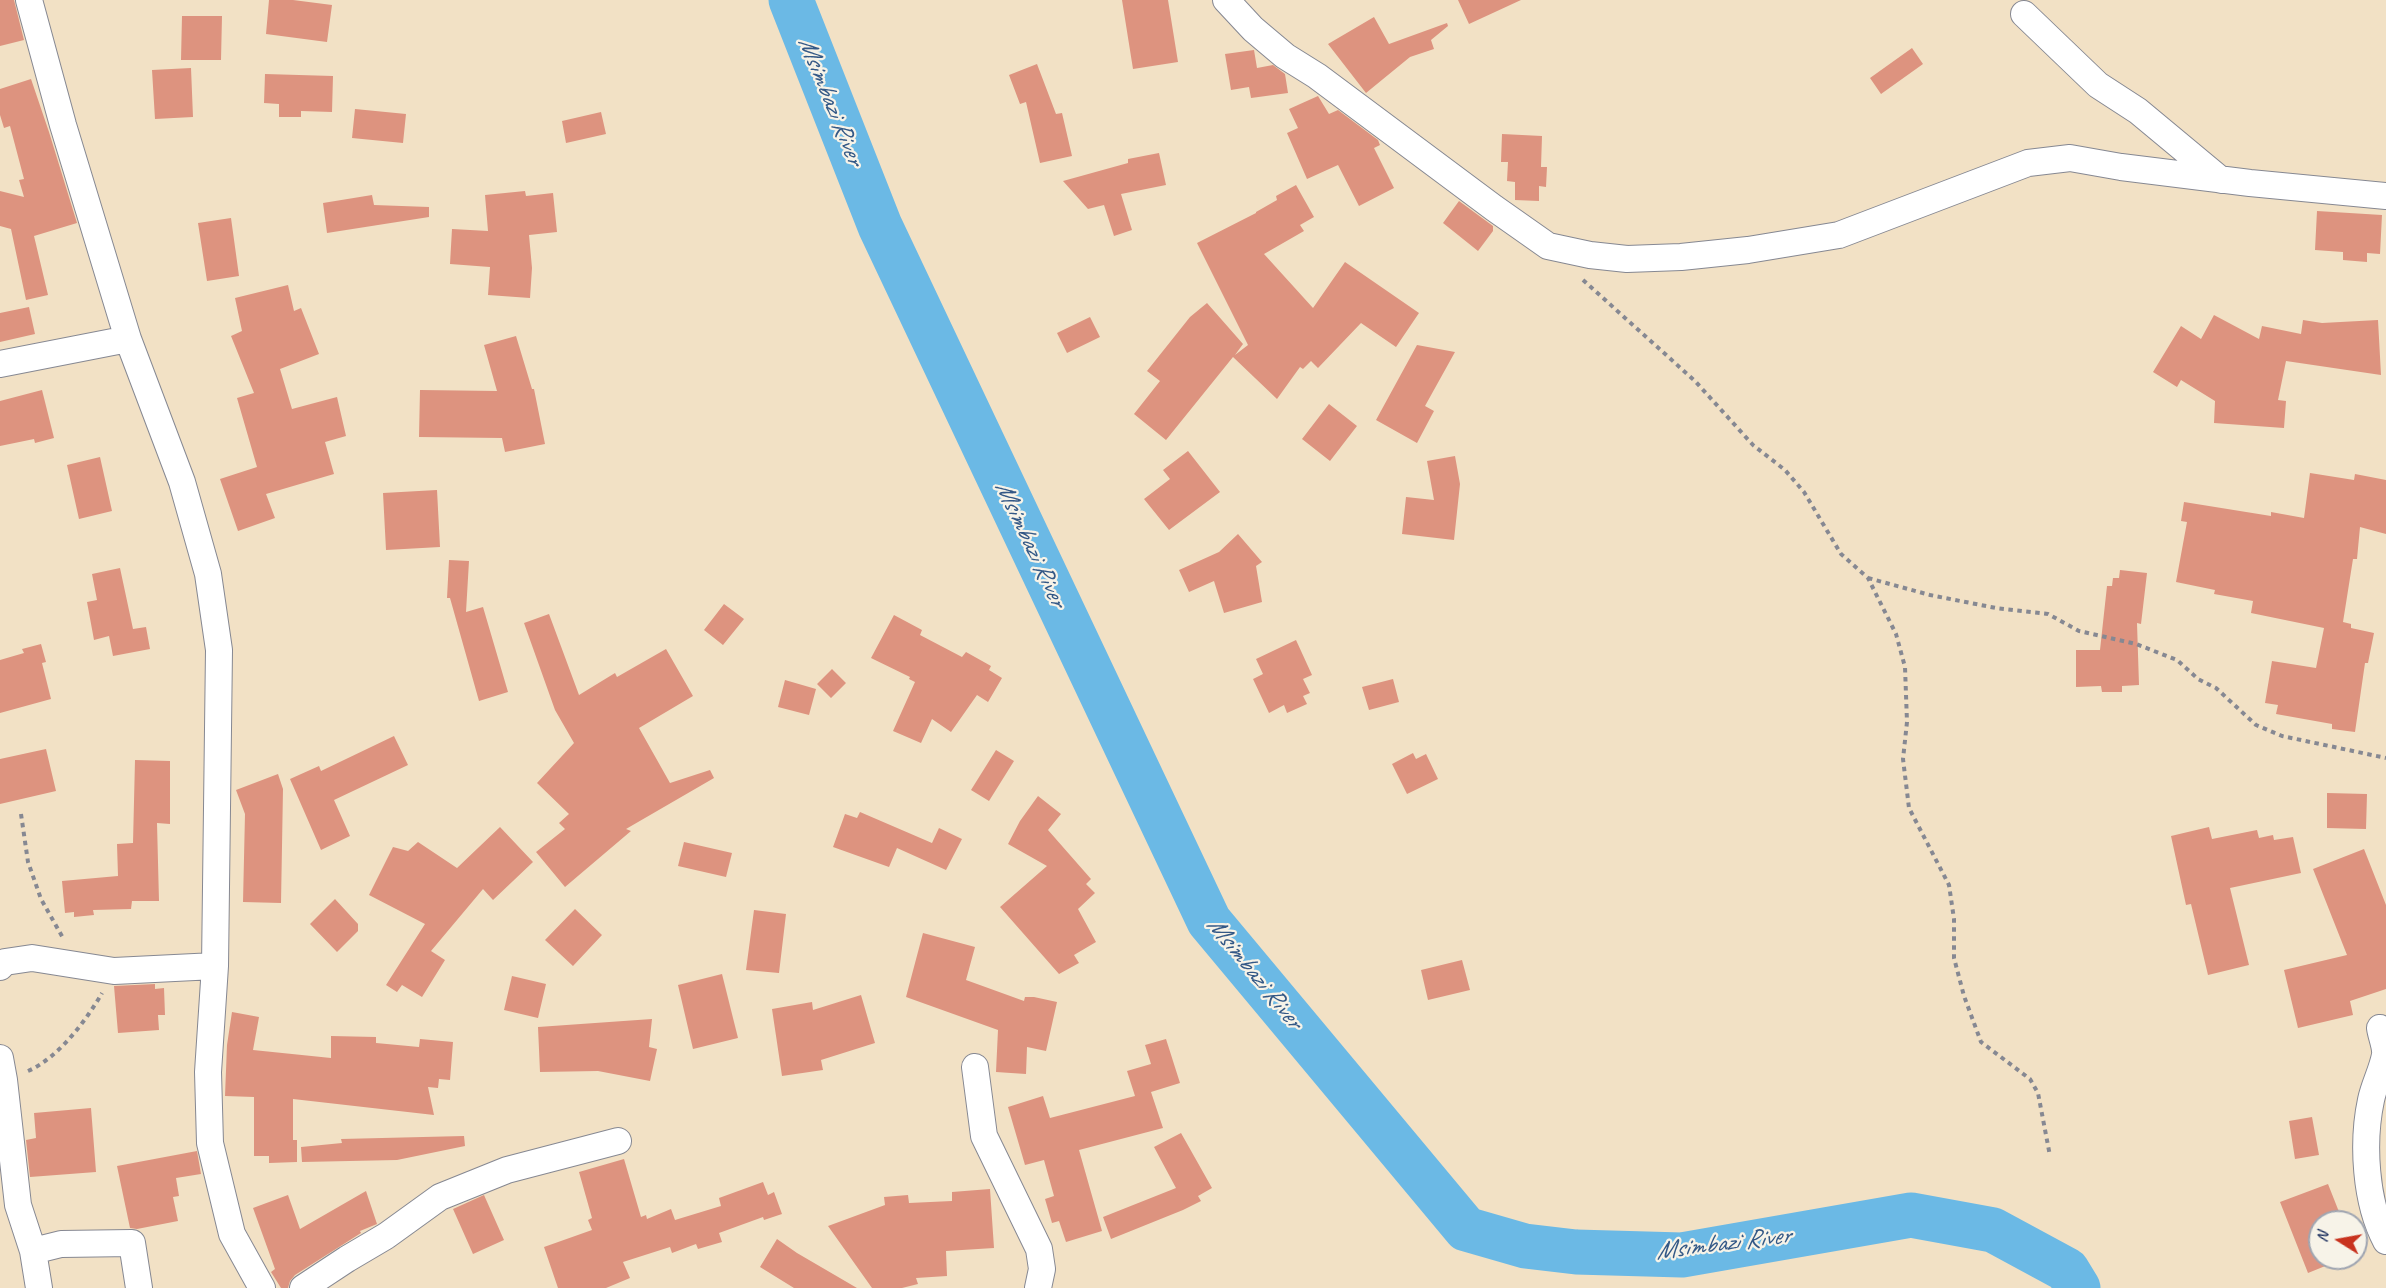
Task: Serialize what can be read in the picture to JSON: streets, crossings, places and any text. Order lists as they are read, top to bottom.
{
  "water": ["Msimbazi River"],
  "north": "left"
}
